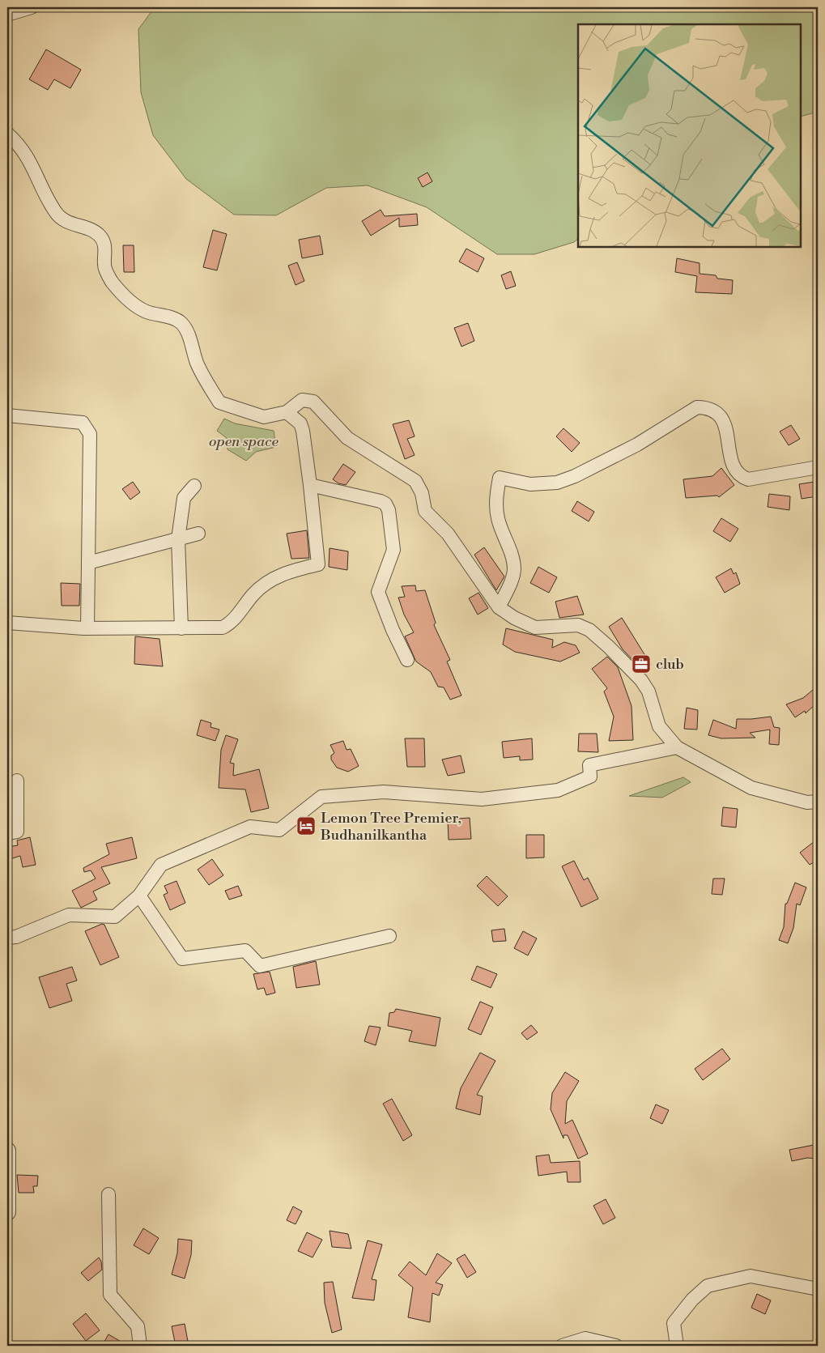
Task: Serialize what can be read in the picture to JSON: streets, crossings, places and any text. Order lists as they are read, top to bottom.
{
  "parks": ["open space"],
  "places": {
    "office": ["club"],
    "hotel": ["Lemon Tree Premier, Budhanilkantha"]
  }
}
